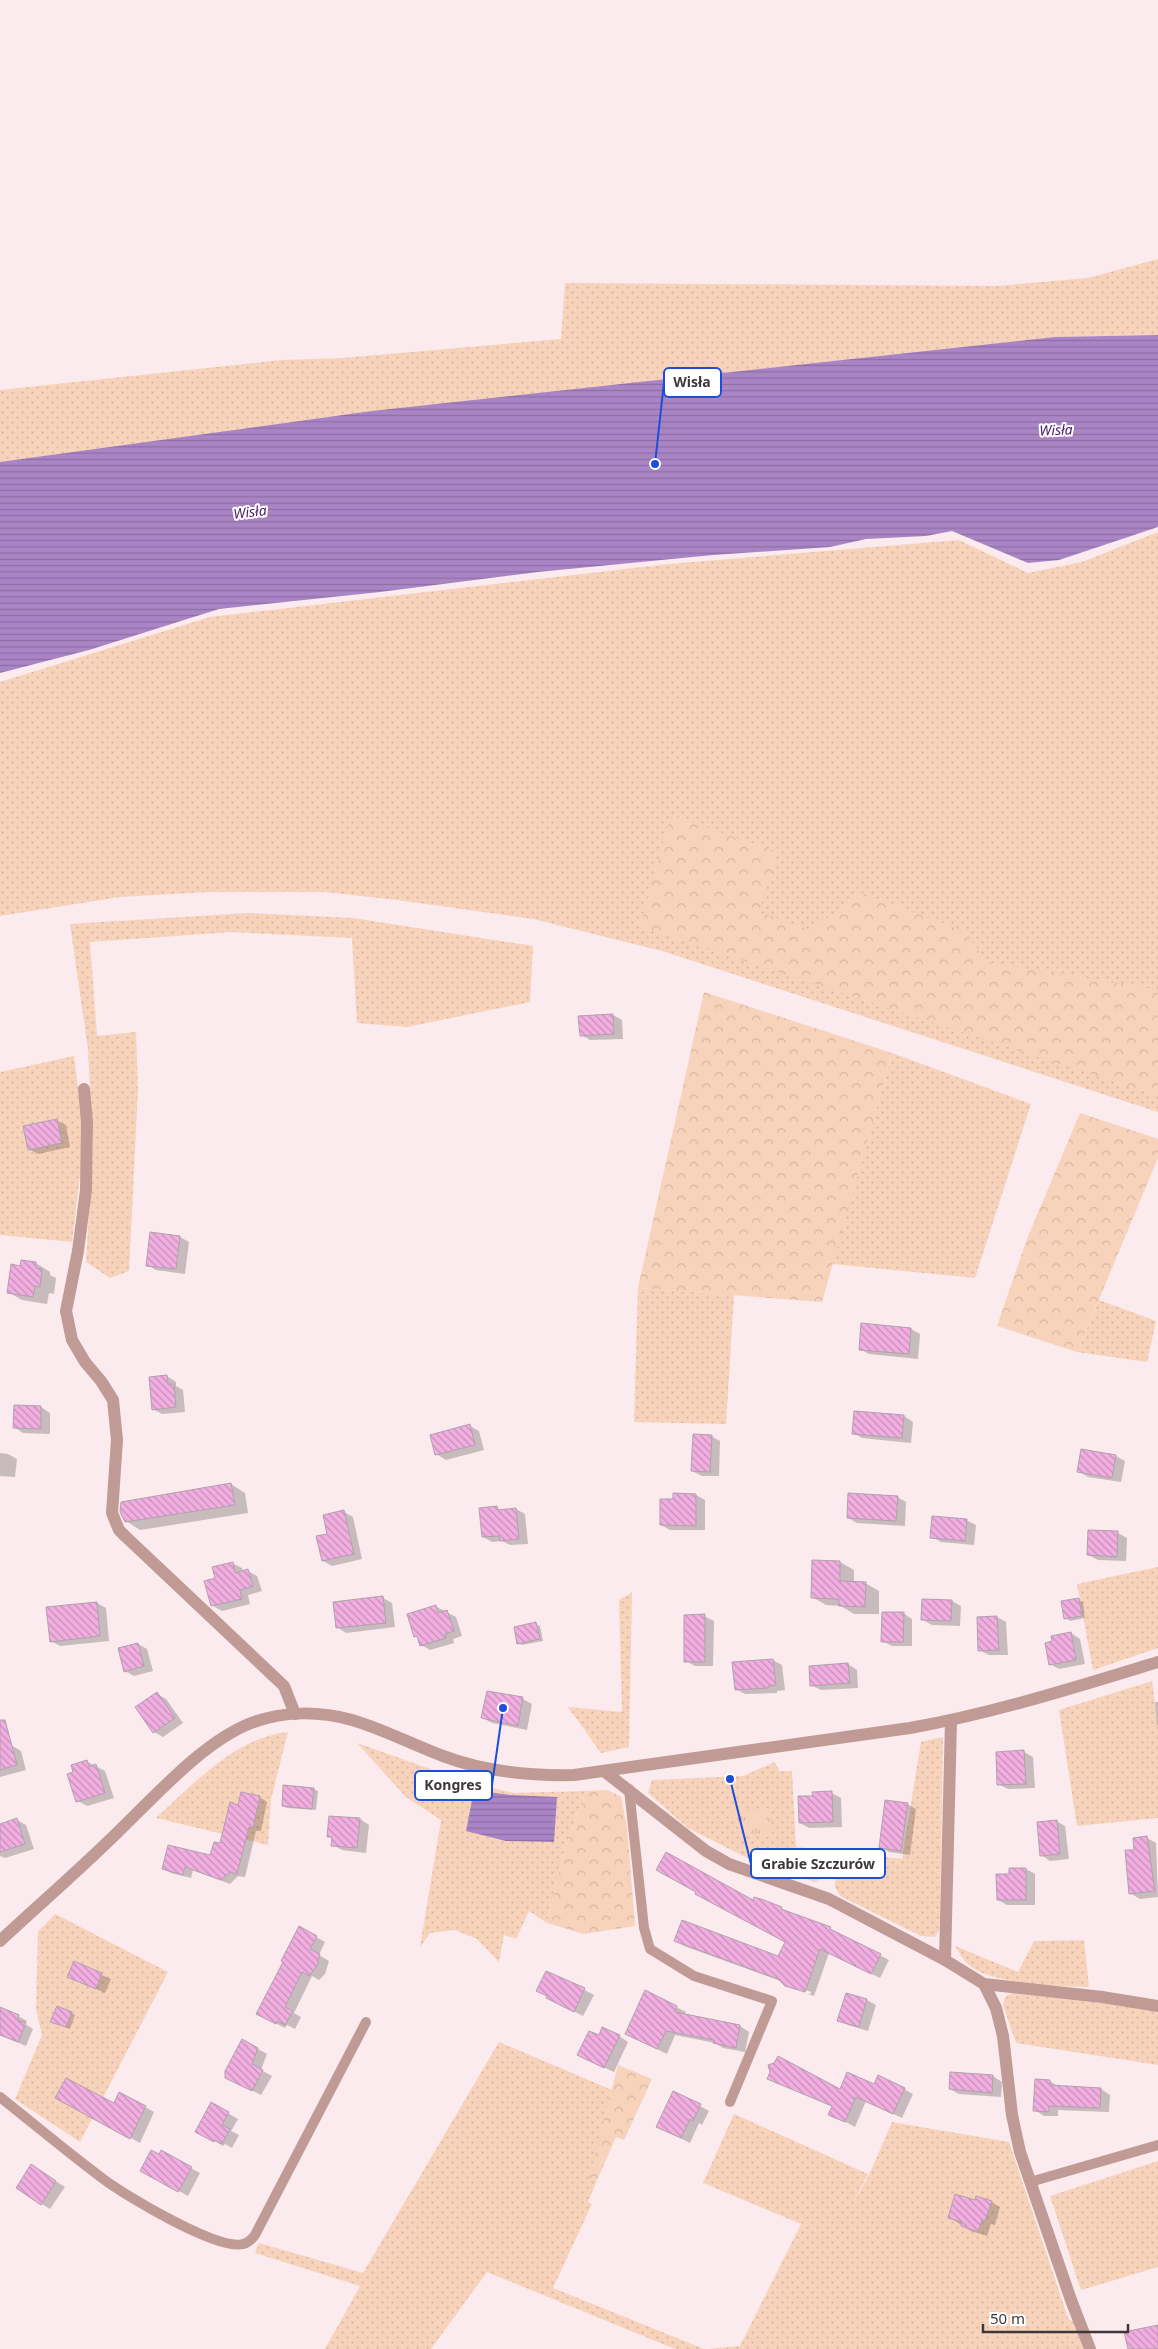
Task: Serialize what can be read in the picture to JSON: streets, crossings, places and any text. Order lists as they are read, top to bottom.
{
  "water": ["Wisła"],
  "places": ["Wisła", "Kongres", "Grabie Szczurów"],
  "scale_bar": "50 m"
}
